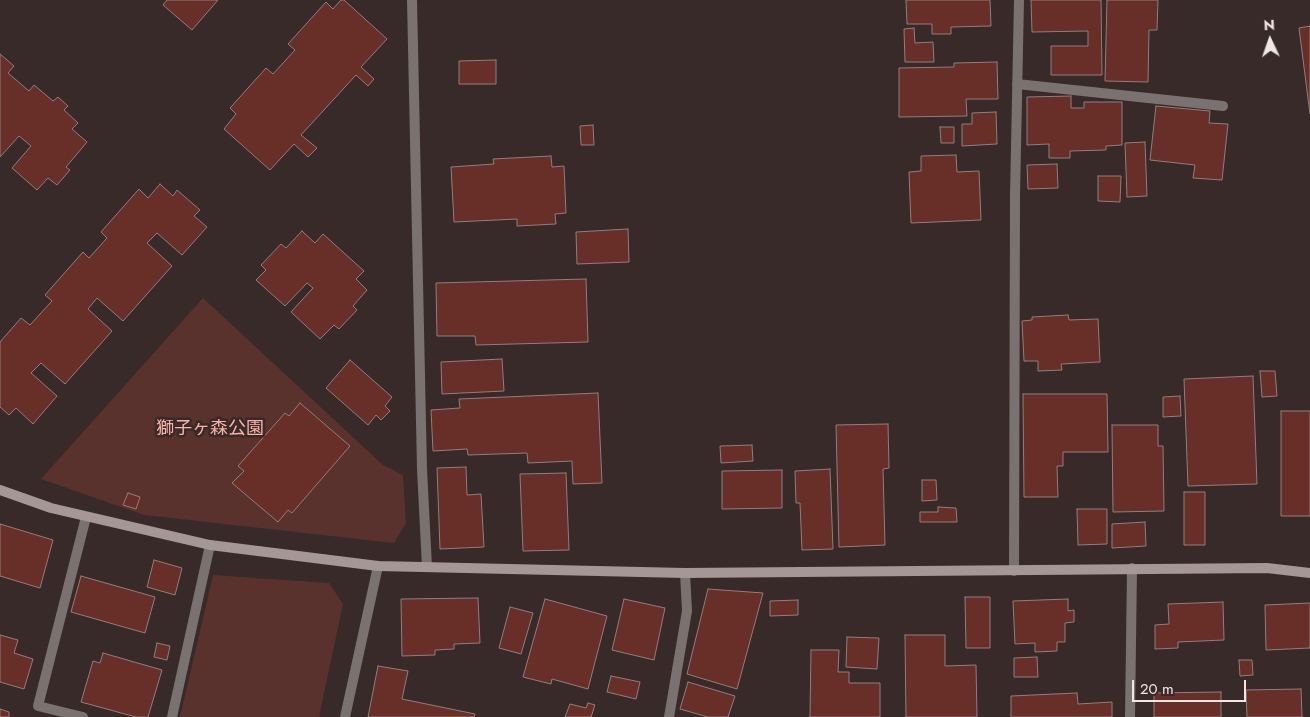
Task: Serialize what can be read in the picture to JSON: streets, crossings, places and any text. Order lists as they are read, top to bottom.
{
  "parks": ["獅子ヶ森公園"],
  "scale_bar": "20 m",
  "north": "top"
}
